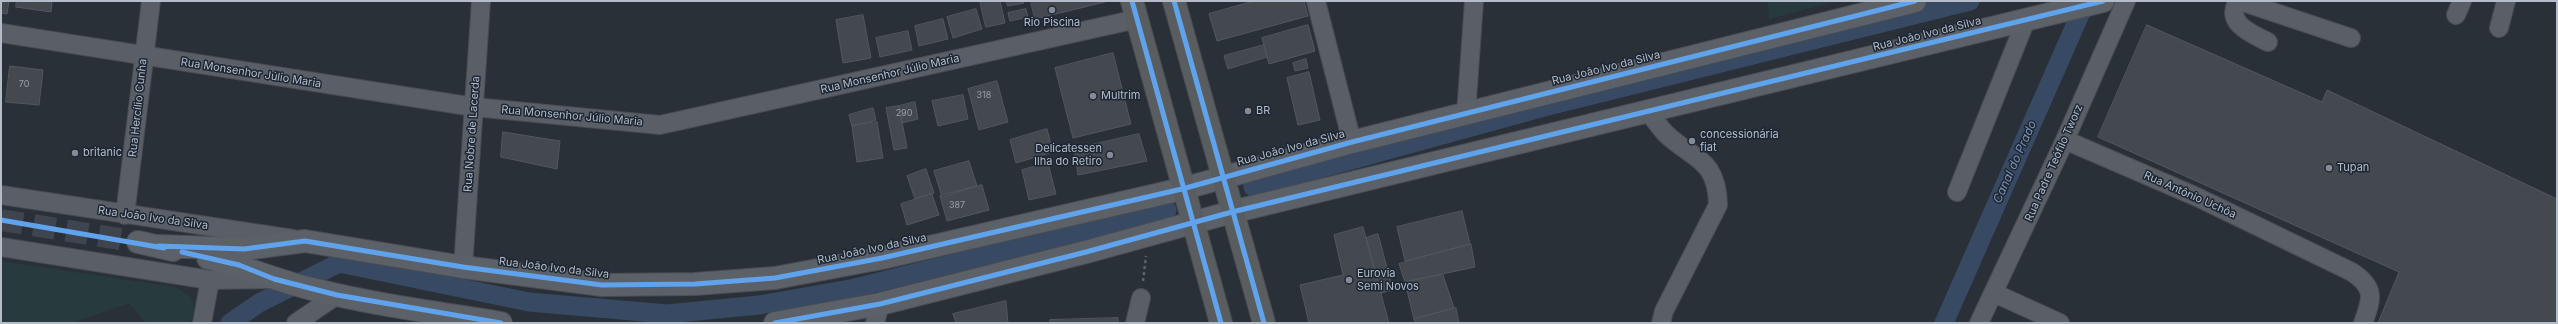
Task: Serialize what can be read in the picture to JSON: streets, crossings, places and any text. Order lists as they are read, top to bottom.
{
  "streets": {
    "main road": ["Rua João Ivo da Silva"],
    "street": [
      "Rua Monsenhor Júlio Maria",
      "Rua Hercílio Cunha",
      "Rua Nobre de Lacerda",
      "Rua Padre Teófilo Tworz",
      "Rua Antônio Uchôa"
    ]
  },
  "crossings": [
    ["Rua João Ivo da Silva", "Rua Hercílio Cunha"],
    ["Rua João Ivo da Silva", "Rua Nobre de Lacerda"],
    ["Rua Monsenhor Júlio Maria", "Rua Hercílio Cunha"],
    ["Rua Monsenhor Júlio Maria", "Rua Nobre de Lacerda"],
    ["Rua Padre Teófilo Tworz", "Rua Antônio Uchôa"]
  ],
  "water": ["Canal do Prado"],
  "places": [
    "Rio Piscina",
    "Multrim",
    "BR",
    "concessionária fiat",
    "britanic",
    "Delicatessen Ilha do Retiro",
    "Tupan",
    "Eurovia Semi Novos"
  ],
  "house_numbers": [
    "70",
    "318",
    "290",
    "387"
  ]
}
